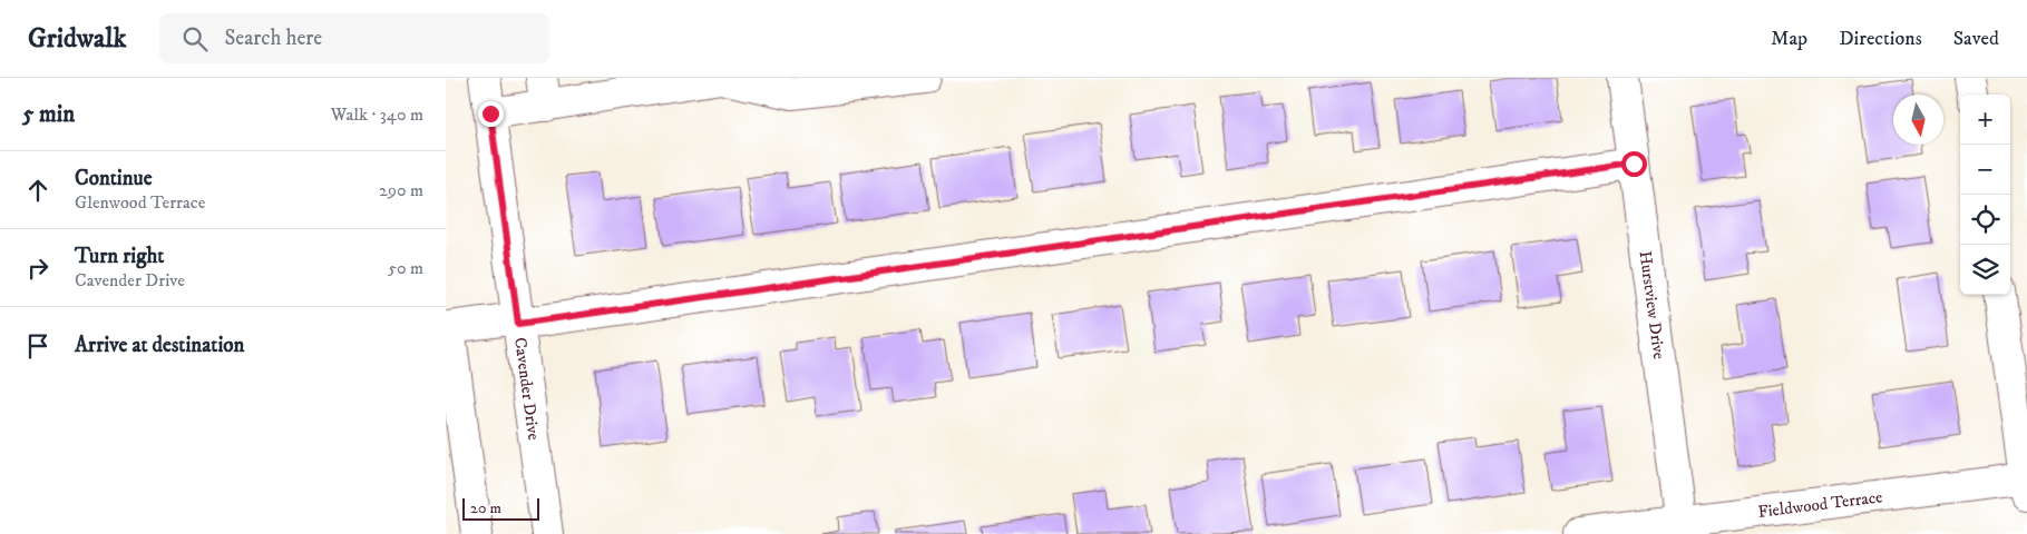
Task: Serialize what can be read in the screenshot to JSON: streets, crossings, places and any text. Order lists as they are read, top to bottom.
{
  "streets": {
    "street": ["Hurstview Drive", "Cavender Drive", "Fieldwood Terrace"]
  },
  "crossings": [
    ["Hurstview Drive", "Fieldwood Terrace"]
  ],
  "scale_bar": "20 m",
  "north": "bottom",
  "page": {
    "header": "Gridwalk",
    "search": "Search here",
    "nav": ["Map", "Directions", "Saved"],
    "heading": ["5 min", "Walk · 340 m"],
    "map_buttons": ["+", "−"],
    "list": [
      ["Continue", "Glenwood Terrace", "290 m"],
      ["Turn right", "Cavender Drive", "50 m"],
      "Arrive at destination"
    ],
    "scale": "20 m"
  }
}
